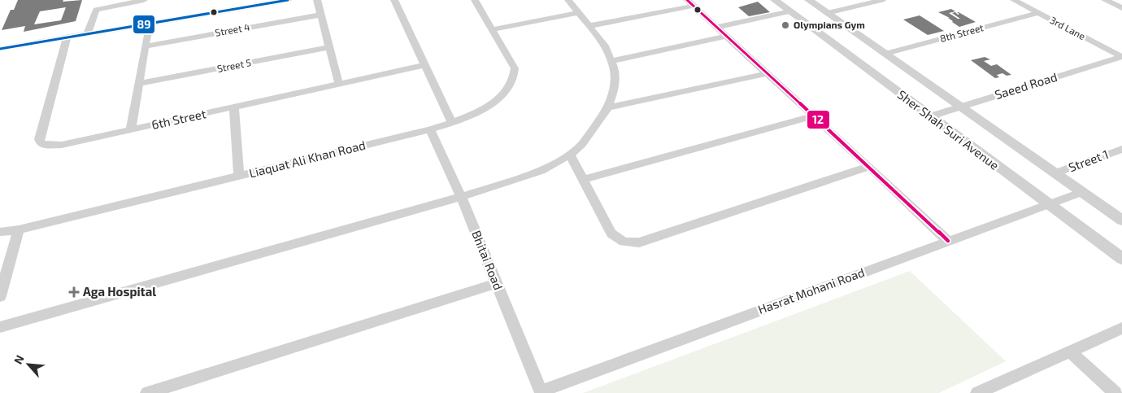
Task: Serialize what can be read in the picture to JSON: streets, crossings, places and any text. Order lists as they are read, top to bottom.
{
  "streets": {
    "street": [
      "3rd Lane",
      "Street 4",
      "8th Street",
      "Street 5",
      "Saeed Road",
      "6th Street",
      "Sher Shah Suri Avenue",
      "Liaquat Ali Khan Road",
      "Street 1",
      "Bhitai Road",
      "Hasrat Mohani Road"
    ]
  },
  "crossings": [
    ["3rd Lane", "8th Street"],
    ["3rd Lane", "Saeed Road"],
    ["8th Street", "Sher Shah Suri Avenue"],
    ["Saeed Road", "Sher Shah Suri Avenue"],
    ["Sher Shah Suri Avenue", "Street 1"],
    ["Sher Shah Suri Avenue", "Hasrat Mohani Road"],
    ["Liaquat Ali Khan Road", "Bhitai Road"],
    ["Bhitai Road", "Hasrat Mohani Road"]
  ],
  "places": {
    "other": ["Olympians Gym"],
    "health": ["Aga Hospital"]
  },
  "lines": ["transit line 12", "transit line 89"],
  "north": "top left"
}
